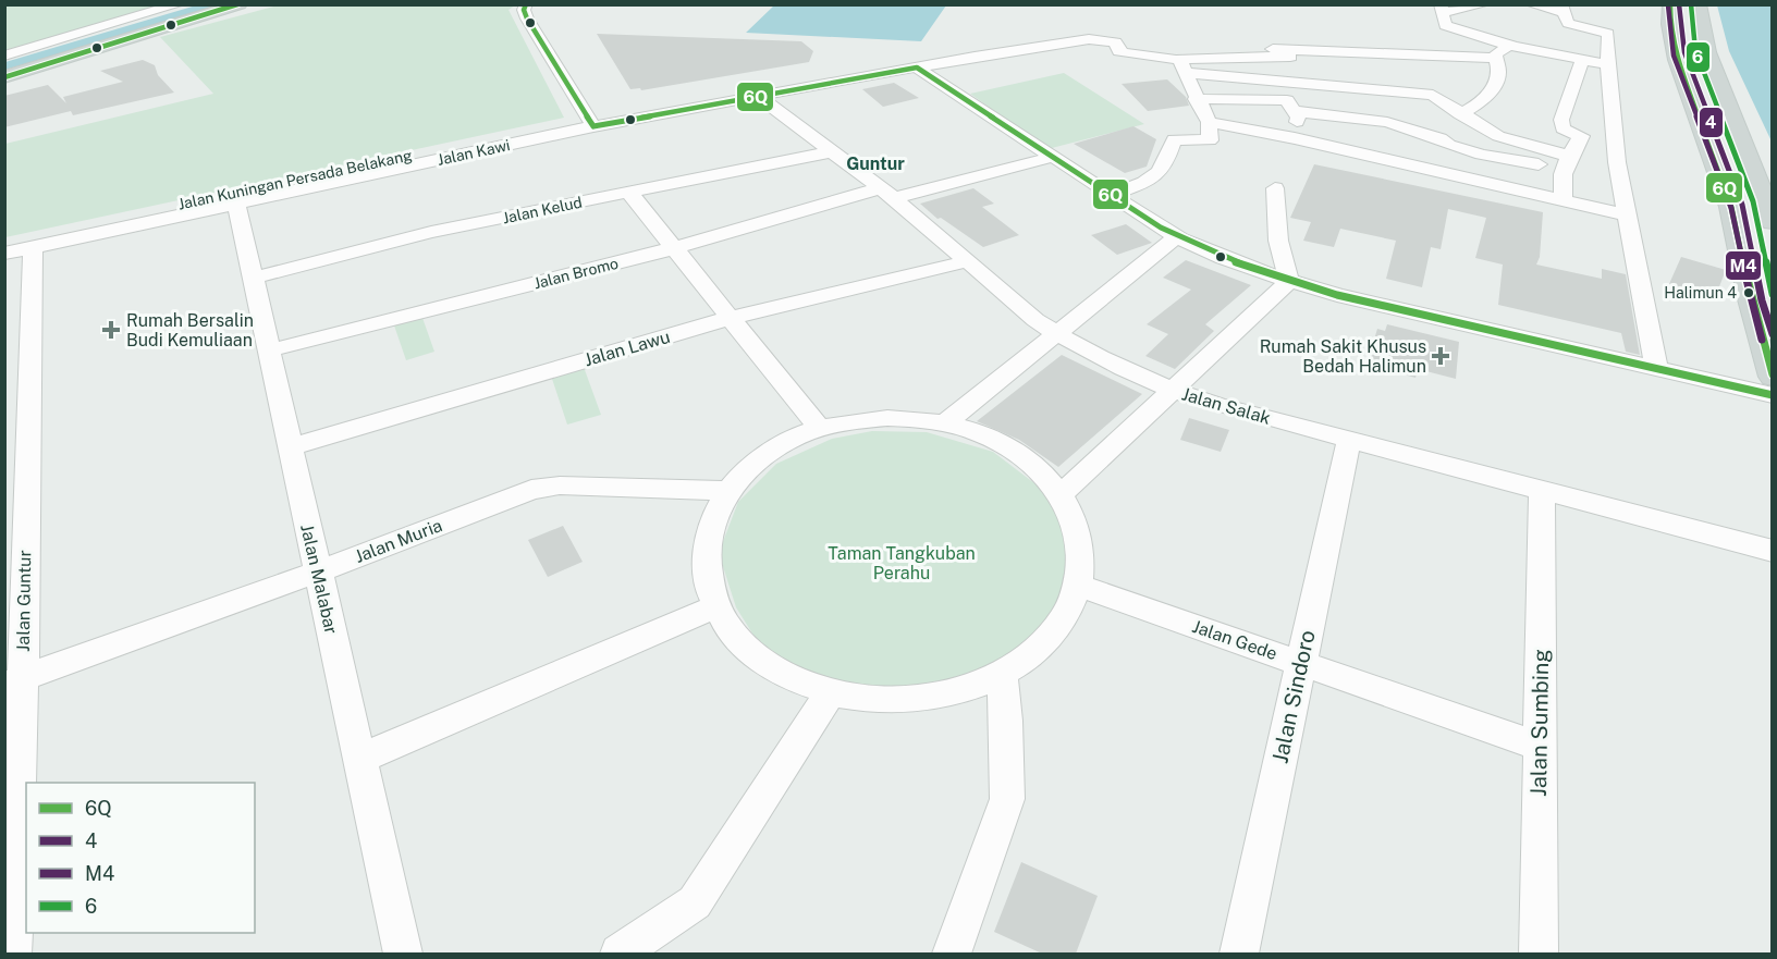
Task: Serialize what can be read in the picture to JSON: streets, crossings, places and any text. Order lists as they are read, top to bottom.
{
  "streets": {
    "street": [
      "Jalan Kawi",
      "Jalan Kuningan Persada Belakang",
      "Jalan Kelud",
      "Jalan Bromo",
      "Jalan Lawu",
      "Jalan Salak",
      "Jalan Muria",
      "Jalan Malabar",
      "Jalan Guntur",
      "Jalan Gede",
      "Jalan Sindoro",
      "Jalan Sumbing"
    ]
  },
  "crossings": [
    ["Jalan Kawi", "Jalan Kuningan Persada Belakang"],
    ["Jalan Kawi", "Jalan Salak"],
    ["Jalan Kawi", "Jalan Malabar"],
    ["Jalan Kawi", "Jalan Guntur"],
    ["Jalan Kelud", "Jalan Salak"],
    ["Jalan Kelud", "Jalan Malabar"],
    ["Jalan Bromo", "Jalan Salak"],
    ["Jalan Bromo", "Jalan Malabar"],
    ["Jalan Lawu", "Jalan Salak"],
    ["Jalan Lawu", "Jalan Malabar"],
    ["Jalan Salak", "Jalan Sindoro"],
    ["Jalan Salak", "Jalan Sumbing"],
    ["Jalan Muria", "Jalan Malabar"],
    ["Jalan Muria", "Jalan Guntur"],
    ["Jalan Gede", "Jalan Sindoro"],
    ["Jalan Gede", "Jalan Sumbing"]
  ],
  "districts": ["Guntur"],
  "parks": ["Taman Tangkuban Perahu"],
  "places": {
    "other": ["Halimun 4"],
    "health": ["Rumah Bersalin Budi Kemuliaan", "Rumah Sakit Khusus Bedah Halimun"]
  },
  "lines": [
    "transit line 6Q",
    "transit line 4",
    "transit line 6",
    "transit line M4"
  ],
  "legend": [
    "6Q",
    "4",
    "M4",
    "6"
  ]
}
